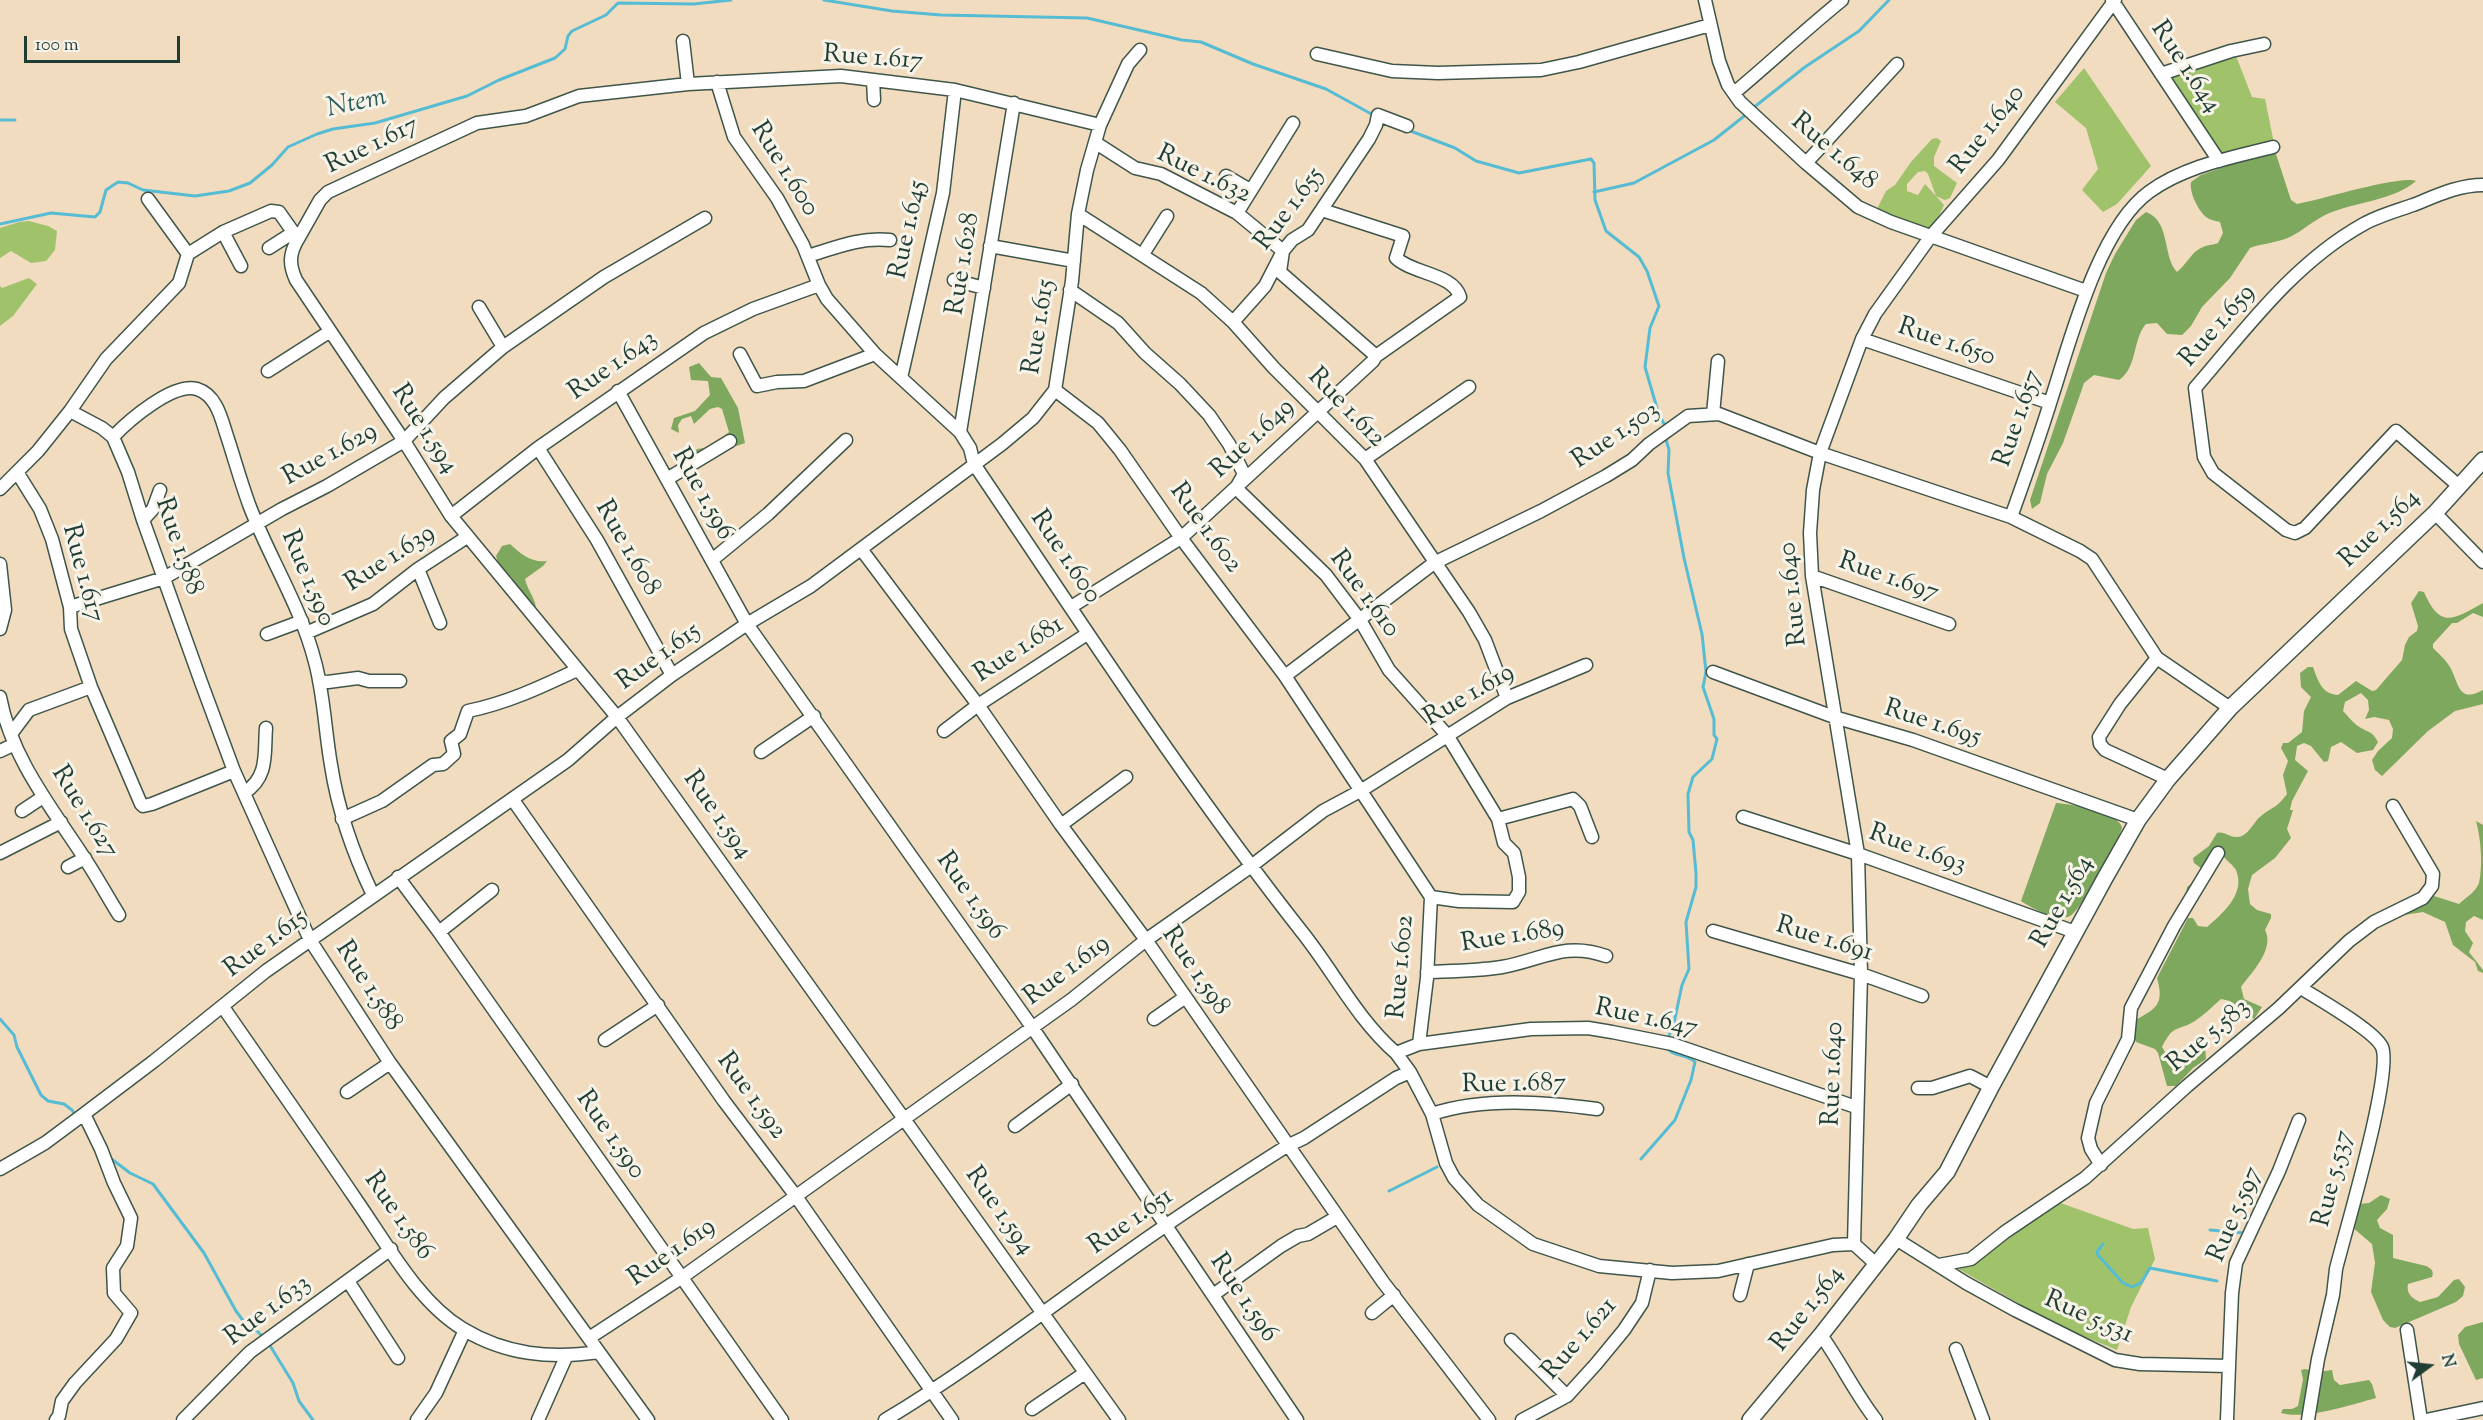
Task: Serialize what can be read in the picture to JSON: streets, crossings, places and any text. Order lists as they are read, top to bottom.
{
  "streets": {
    "main road": ["Rue 1.564"],
    "street": [
      "Rue 1.617",
      "Rue 1.644",
      "Rue 1.640",
      "Rue 1.648",
      "Rue 1.600",
      "Rue 1.632",
      "Rue 1.655",
      "Rue 1.645",
      "Rue 1.628",
      "Rue 1.615",
      "Rue 1.659",
      "Rue 1.650",
      "Rue 1.643",
      "Rue 1.612",
      "Rue 1.657",
      "Rue 1.594",
      "Rue 1.503",
      "Rue 1.649",
      "Rue 1.629",
      "Rue 1.596",
      "Rue 1.602",
      "Rue 1.588",
      "Rue 1.608",
      "Rue 1.639",
      "Rue 1.590",
      "Rue 1.697",
      "Rue 1.610",
      "Rue 1.681",
      "Rue 1.619",
      "Rue 1.695",
      "Rue 1.627",
      "Rue 1.693",
      "Rue 1.689",
      "Rue 1.691",
      "Rue 1.598",
      "Rue 1.647",
      "Rue 5.583",
      "Rue 1.687",
      "Rue 1.592",
      "Rue 5.537",
      "Rue 5.597",
      "Rue 1.586",
      "Rue 1.651",
      "Rue 1.633",
      "Rue 5.531",
      "Rue 1.621"
    ]
  },
  "crossings": [
    ["Rue 1.617", "Rue 1.600"],
    ["Rue 1.617", "Rue 1.645"],
    ["Rue 1.617", "Rue 1.628"],
    ["Rue 1.617", "Rue 1.615"],
    ["Rue 1.617", "Rue 1.594"],
    ["Rue 1.617", "Rue 1.629"],
    ["Rue 1.617", "Rue 1.588"],
    ["Rue 1.644", "Rue 1.640"],
    ["Rue 1.644", "Rue 1.657"],
    ["Rue 1.640", "Rue 1.648"],
    ["Rue 1.640", "Rue 1.650"],
    ["Rue 1.640", "Rue 1.503"],
    ["Rue 1.640", "Rue 1.602"],
    ["Rue 1.640", "Rue 1.697"],
    ["Rue 1.640", "Rue 1.695"],
    ["Rue 1.640", "Rue 1.693"],
    ["Rue 1.640", "Rue 1.691"],
    ["Rue 1.640", "Rue 1.647"],
    ["Rue 1.648", "Rue 1.657"],
    ["Rue 1.600", "Rue 1.645"],
    ["Rue 1.600", "Rue 1.628"],
    ["Rue 1.600", "Rue 1.615"],
    ["Rue 1.600", "Rue 1.643"],
    ["Rue 1.600", "Rue 1.649"],
    ["Rue 1.600", "Rue 1.602"],
    ["Rue 1.600", "Rue 1.681"],
    ["Rue 1.600", "Rue 1.619"],
    ["Rue 1.632", "Rue 1.655"],
    ["Rue 1.632", "Rue 1.615"],
    ["Rue 1.655", "Rue 1.612"],
    ["Rue 1.655", "Rue 1.649"],
    ["Rue 1.615", "Rue 1.612"],
    ["Rue 1.615", "Rue 1.594"],
    ["Rue 1.615", "Rue 1.596"],
    ["Rue 1.615", "Rue 1.602"],
    ["Rue 1.615", "Rue 1.588"],
    ["Rue 1.615", "Rue 1.608"],
    ["Rue 1.615", "Rue 1.590"],
    ["Rue 1.615", "Rue 1.598"],
    ["Rue 1.615", "Rue 1.592"],
    ["Rue 1.615", "Rue 1.586"],
    ["Rue 1.659", "Rue 1.564"],
    ["Rue 1.650", "Rue 1.657"],
    ["Rue 1.643", "Rue 1.594"],
    ["Rue 1.643", "Rue 1.596"],
    ["Rue 1.643", "Rue 1.608"],
    ["Rue 1.612", "Rue 1.503"],
    ["Rue 1.612", "Rue 1.649"],
    ["Rue 1.612", "Rue 1.619"],
    ["Rue 1.657", "Rue 1.503"],
    ["Rue 1.594", "Rue 1.629"],
    ["Rue 1.594", "Rue 1.639"],
    ["Rue 1.594", "Rue 1.619"],
    ["Rue 1.594", "Rue 1.651"],
    ["Rue 1.503", "Rue 1.602"],
    ["Rue 1.503", "Rue 1.610"],
    ["Rue 1.649", "Rue 1.602"],
    ["Rue 1.649", "Rue 1.610"],
    ["Rue 1.629", "Rue 1.588"],
    ["Rue 1.629", "Rue 1.590"],
    ["Rue 1.596", "Rue 1.619"],
    ["Rue 1.596", "Rue 1.651"],
    ["Rue 1.602", "Rue 1.610"],
    ["Rue 1.602", "Rue 1.619"],
    ["Rue 1.602", "Rue 1.689"],
    ["Rue 1.602", "Rue 1.647"],
    ["Rue 1.602", "Rue 1.687"],
    ["Rue 1.602", "Rue 1.651"],
    ["Rue 1.602", "Rue 1.621"],
    ["Rue 1.564", "Rue 1.695"],
    ["Rue 1.564", "Rue 1.693"],
    ["Rue 1.564", "Rue 5.531"],
    ["Rue 1.588", "Rue 1.590"],
    ["Rue 1.588", "Rue 1.619"],
    ["Rue 1.588", "Rue 1.586"],
    ["Rue 1.639", "Rue 1.590"],
    ["Rue 1.590", "Rue 1.619"],
    ["Rue 1.610", "Rue 1.619"],
    ["Rue 1.681", "Rue 1.598"],
    ["Rue 1.619", "Rue 1.598"],
    ["Rue 1.619", "Rue 1.592"],
    ["Rue 1.598", "Rue 1.651"],
    ["Rue 5.583", "Rue 5.537"],
    ["Rue 5.583", "Rue 5.531"],
    ["Rue 1.592", "Rue 1.651"],
    ["Rue 5.597", "Rue 5.531"],
    ["Rue 1.586", "Rue 1.633"]
  ],
  "water": ["Ntem"],
  "scale_bar": "100 m",
  "north": "right"
}
